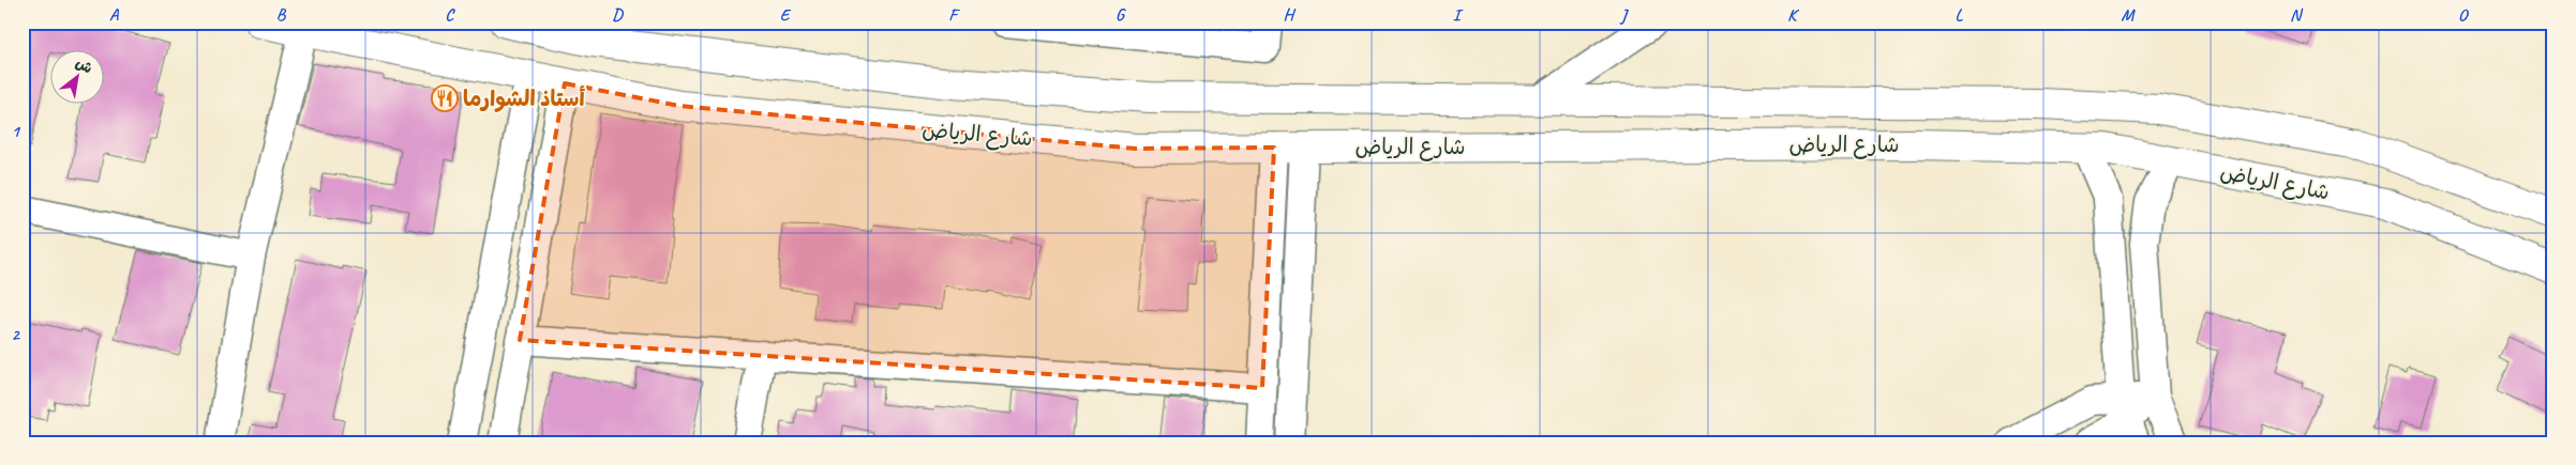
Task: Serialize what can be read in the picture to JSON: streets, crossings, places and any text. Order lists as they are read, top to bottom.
{
  "streets": {
    "main road": ["شارع الرياض"]
  },
  "places": {
    "restaurant": ["أستاذ الشوارما"]
  },
  "north": "top right",
  "grid": {
    "columns": [
      "A",
      "B",
      "C",
      "D",
      "E",
      "F",
      "G",
      "H",
      "I",
      "J",
      "K",
      "L",
      "M",
      "N",
      "O"
    ],
    "rows": ["1", "2"]
  }
}
